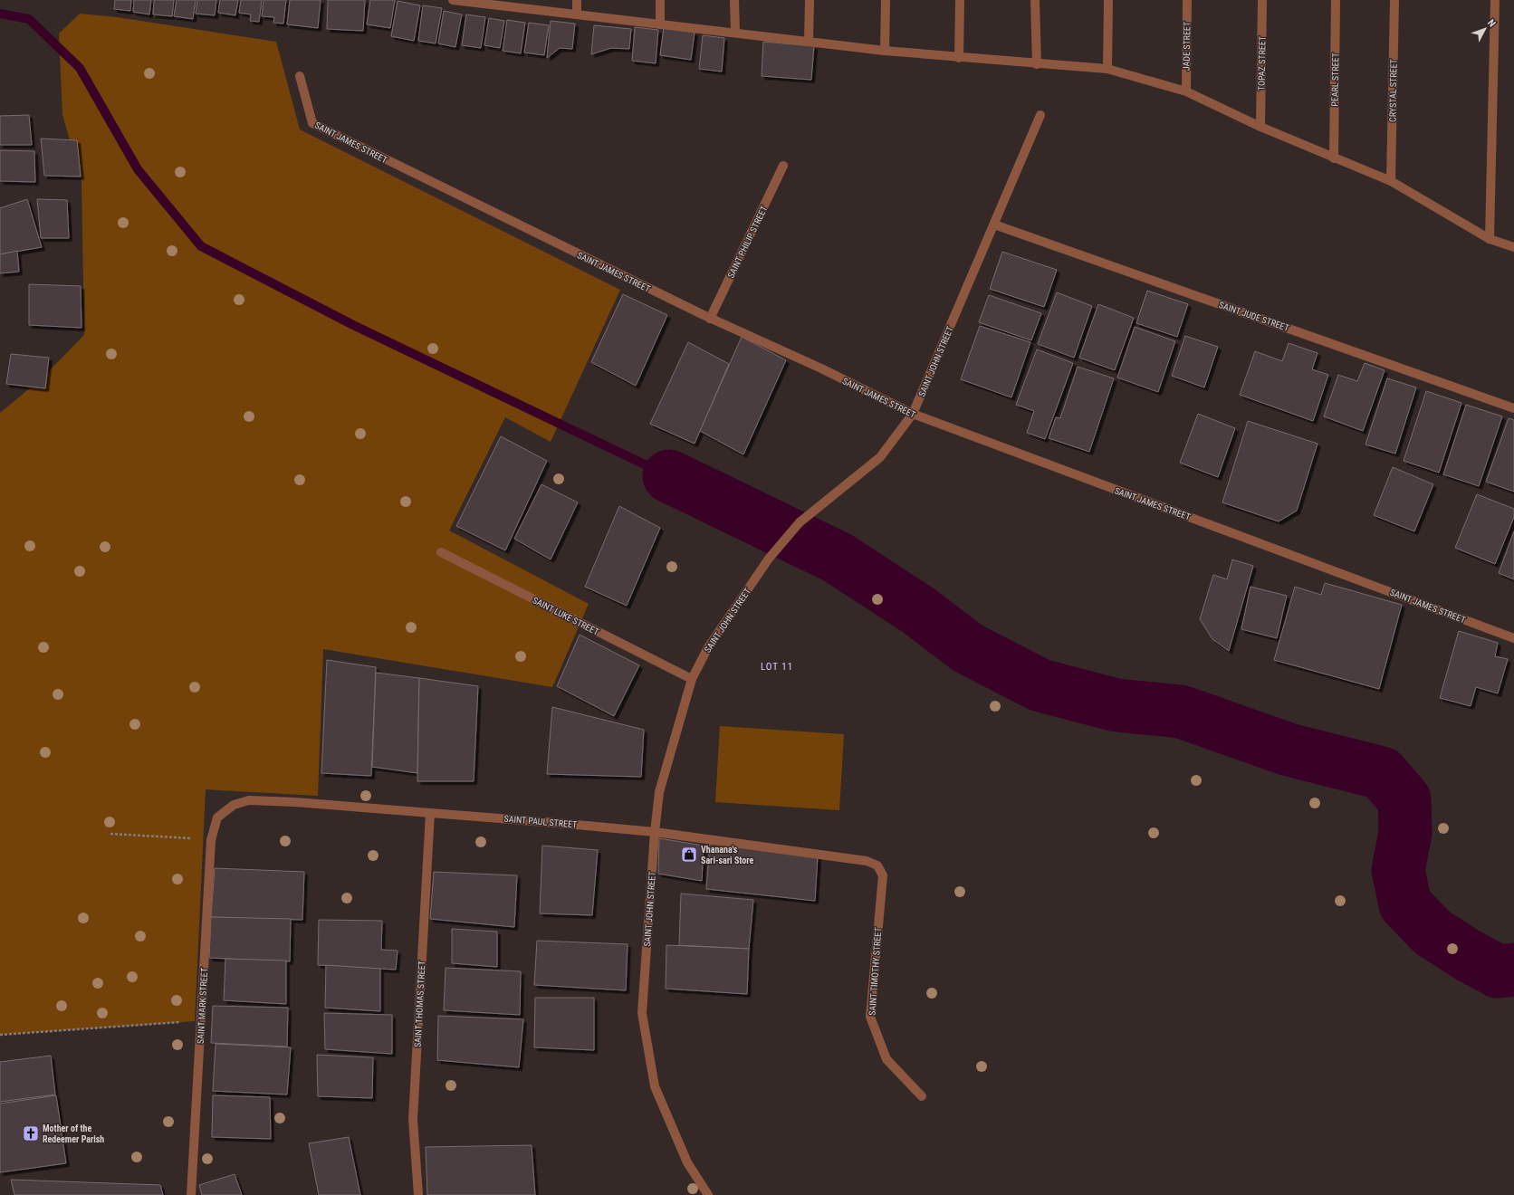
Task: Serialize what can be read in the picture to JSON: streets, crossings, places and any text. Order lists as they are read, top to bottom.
{
  "streets": {
    "street": [
      "JADE STREET",
      "TOPAZ STREET",
      "PEARL STREET",
      "CRYSTAL STREET",
      "SAINT JAMES STREET",
      "SAINT PHILIP STREET",
      "SAINT JUDE STREET",
      "SAINT JOHN STREET",
      "SAINT LUKE STREET",
      "SAINT PAUL STREET",
      "SAINT TIMOTHY STREET",
      "SAINT THOMAS STREET",
      "SAINT MARK STREET"
    ]
  },
  "crossings": [
    ["SAINT JAMES STREET", "SAINT PHILIP STREET"],
    ["SAINT JAMES STREET", "SAINT JOHN STREET"],
    ["SAINT JUDE STREET", "SAINT JOHN STREET"],
    ["SAINT JOHN STREET", "SAINT LUKE STREET"],
    ["SAINT JOHN STREET", "SAINT PAUL STREET"],
    ["SAINT PAUL STREET", "SAINT TIMOTHY STREET"],
    ["SAINT PAUL STREET", "SAINT THOMAS STREET"],
    ["SAINT PAUL STREET", "SAINT MARK STREET"]
  ],
  "districts": ["LOT 11"],
  "places": {
    "shop": ["Vhanana's Sari-sari Store"],
    "church": ["Mother of the Redeemer Parish"]
  },
  "north": "top right"
}
